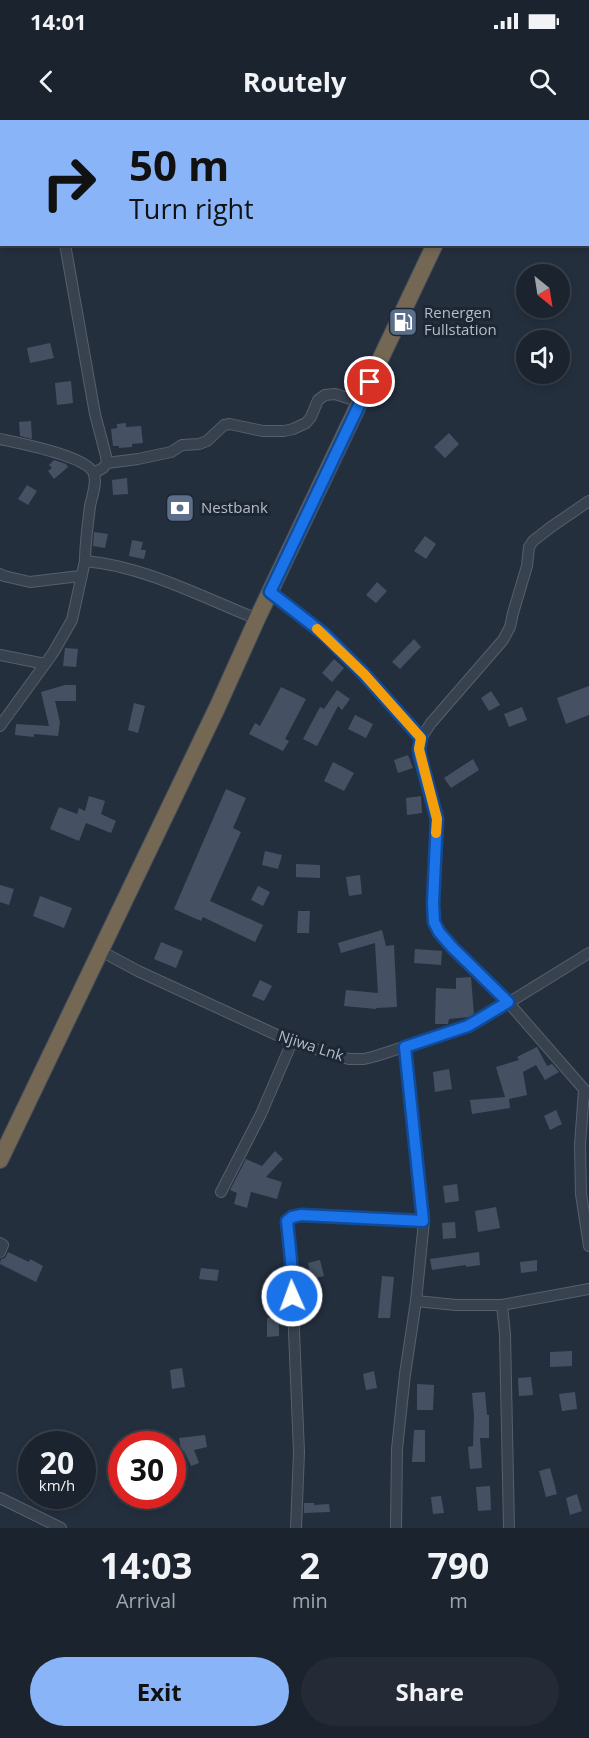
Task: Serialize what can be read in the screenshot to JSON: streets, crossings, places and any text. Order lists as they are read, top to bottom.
{
  "streets": {
    "street": ["Njiwa Lnk"]
  },
  "places": {
    "fuel station": ["Renergen Fullstation"],
    "bank": ["Nestbank"]
  },
  "north": "bottom right",
  "page": {
    "status": "14:01",
    "header": "Routely",
    "turn": ["50 m", "Turn right"],
    "speed": "20 km/h",
    "limit": "30",
    "eta": [
      "14:03",
      "Arrival",
      "2",
      "min",
      "790",
      "m"
    ],
    "buttons": ["Exit", "Share"]
  }
}
